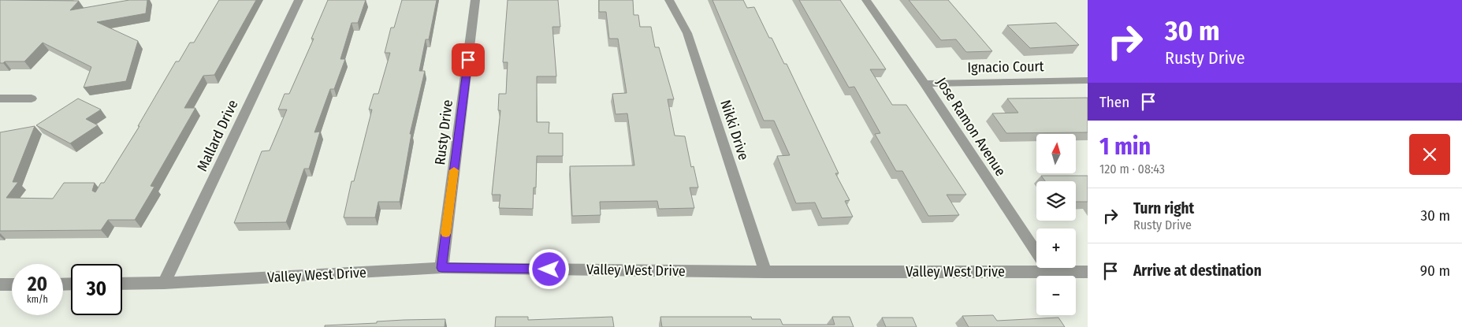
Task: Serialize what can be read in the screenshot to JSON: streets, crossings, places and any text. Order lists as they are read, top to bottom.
{
  "streets": {
    "street": [
      "Ignacio Court",
      "Jose Ramon Avenue",
      "Nikki Drive",
      "Rusty Drive",
      "Mallard Drive",
      "Valley West Drive"
    ]
  },
  "crossings": [
    ["Ignacio Court", "Jose Ramon Avenue"],
    ["Jose Ramon Avenue", "Valley West Drive"],
    ["Nikki Drive", "Valley West Drive"],
    ["Rusty Drive", "Valley West Drive"],
    ["Mallard Drive", "Valley West Drive"]
  ],
  "north": "top",
  "page": {
    "turn": ["30 m", "Rusty Drive"],
    "then": "Then",
    "heading": ["1 min", "120 m · 08:43"],
    "map_buttons": ["+", "−"],
    "list": [
      {
        "name": "Turn right",
        "note": "Rusty Drive",
        "value": "30 m"
      },
      {
        "name": "Arrive at destination",
        "value": "90 m"
      }
    ],
    "speed": "20 km/h",
    "limit": "30"
  }
}
